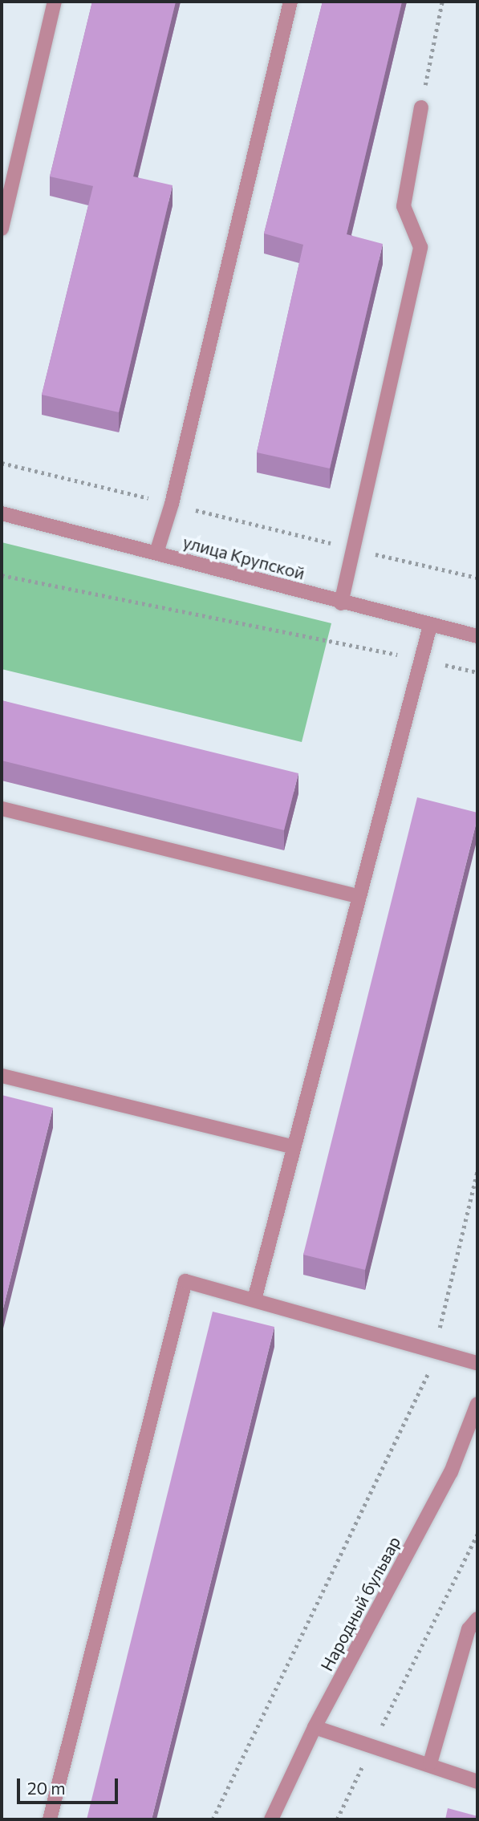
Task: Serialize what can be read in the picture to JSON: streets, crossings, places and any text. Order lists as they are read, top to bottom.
{
  "streets": {
    "street": ["улица Крупской", "Народный бульвар"]
  },
  "scale_bar": "20 m"
}
